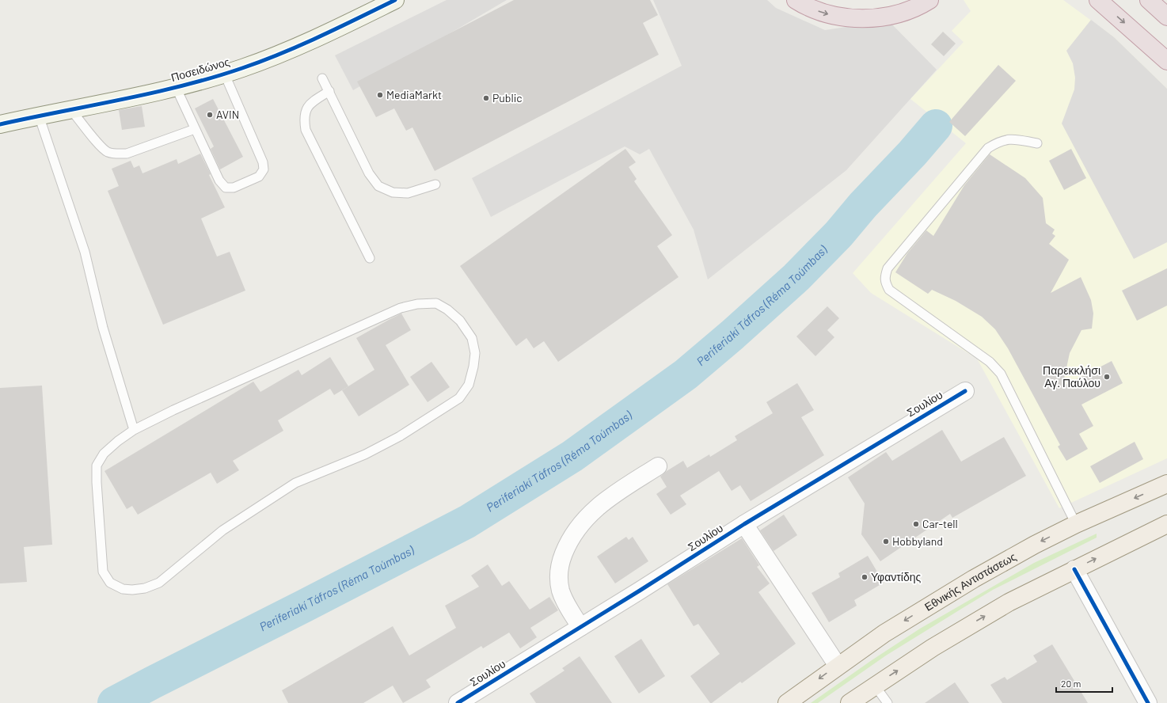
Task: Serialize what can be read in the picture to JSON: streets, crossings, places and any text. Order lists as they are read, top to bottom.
{
  "streets": {
    "main road": ["Εθνικής Αντιστάσεως"],
    "street": ["Ποσειδώνος", "Σουλίου"]
  },
  "water": ["Periferiakí Táfros (Réma Toúmbas)"],
  "places": [
    "MediaMarkt",
    "Public",
    "AVIN",
    "Παρεκκλήσι Αγ. Παύλου",
    "Car-tell",
    "Hobbyland",
    "Υφαντίδης"
  ],
  "scale_bar": "20 m"
}
